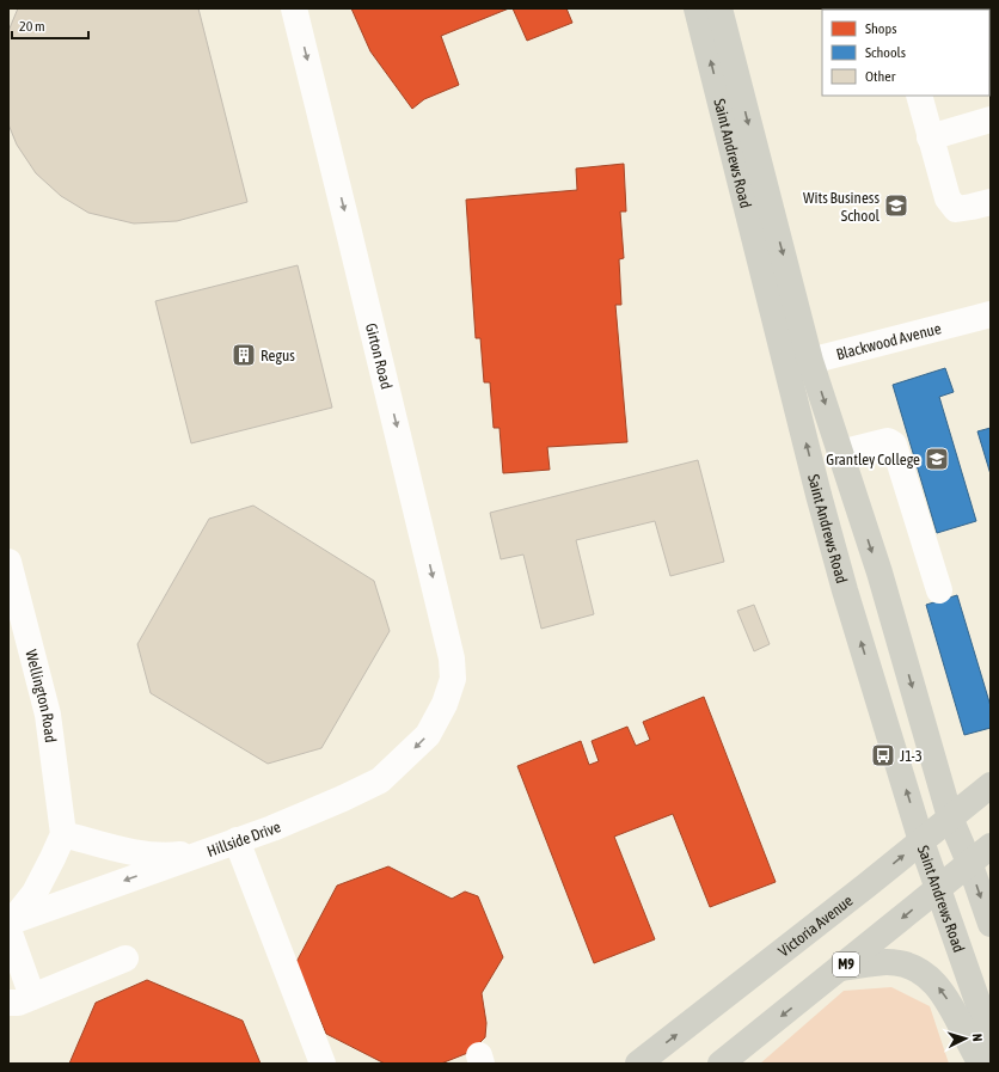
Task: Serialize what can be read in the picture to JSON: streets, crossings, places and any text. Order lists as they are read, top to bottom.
{
  "streets": {
    "main road": ["Saint Andrews Road", "Victoria Avenue", "M9"],
    "street": [
      "Blackwood Avenue",
      "Girton Road",
      "Wellington Road",
      "Hillside Drive"
    ]
  },
  "crossings": [
    ["Saint Andrews Road", "Blackwood Avenue"],
    ["Saint Andrews Road", "Victoria Avenue"],
    ["Saint Andrews Road", "M9"],
    ["Girton Road", "Hillside Drive"],
    ["Wellington Road", "Hillside Drive"]
  ],
  "one_way": ["Girton Road", "Hillside Drive"],
  "places": {
    "school or university": ["Wits Business School", "Grantley College"],
    "building": ["Regus"],
    "bus stop": ["J1-3"]
  },
  "legend": ["Shops", "Schools", "Other"],
  "scale_bar": "20 m",
  "north": "right"
}
